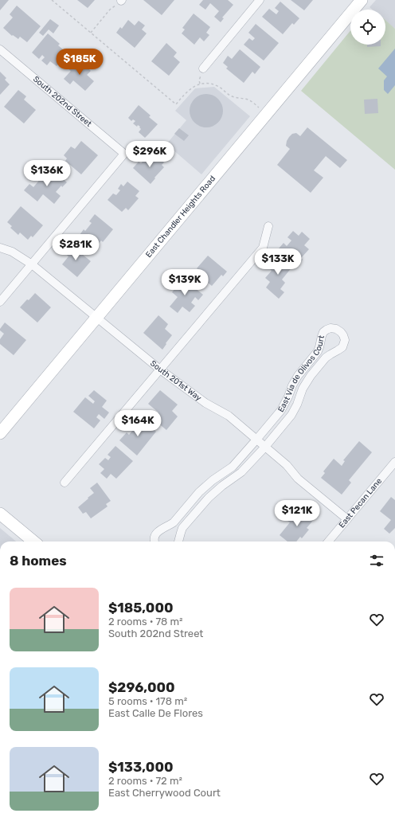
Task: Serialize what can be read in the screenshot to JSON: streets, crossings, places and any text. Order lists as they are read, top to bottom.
{
  "streets": {
    "main road": ["East Chandler Heights Road"],
    "street": [
      "South 202nd Street",
      "East Via de Olivos Court",
      "South 201st Way",
      "East Pecan Lane"
    ]
  },
  "crossings": [
    ["South 202nd Street", "South 201st Way"],
    ["East Chandler Heights Road", "South 201st Way"],
    ["East Via de Olivos Court", "South 201st Way"],
    ["South 201st Way", "East Pecan Lane"]
  ],
  "page": {
    "price": [
      "$185K",
      "$296K",
      "$136K",
      "$281K",
      "$133K",
      "$139K",
      "$164K",
      "$121K"
    ],
    "heading": "8 homes",
    "list": [
      {
        "name": "$185,000",
        "note": "2 rooms · 78 m² · South 202nd Street"
      },
      {
        "name": "$296,000",
        "note": "5 rooms · 178 m² · East Calle De Flores"
      },
      {
        "name": "$133,000",
        "note": "2 rooms · 72 m² · East Cherrywood Court"
      }
    ]
  }
}
